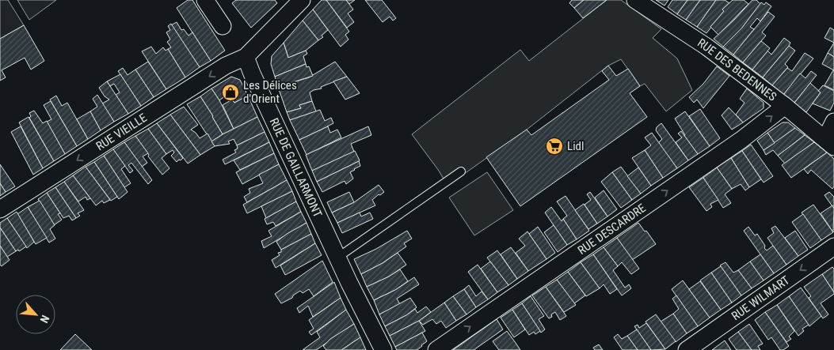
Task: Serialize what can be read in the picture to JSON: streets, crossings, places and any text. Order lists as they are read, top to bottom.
{
  "streets": {
    "street": [
      "RUE DES BEDENNES",
      "RUE VIEILLE",
      "RUE DE GAILLARMONT",
      "RUE DESCARDRE",
      "RUE WILMART"
    ]
  },
  "crossings": [
    ["RUE DES BEDENNES", "RUE DESCARDRE"],
    ["RUE VIEILLE", "RUE DE GAILLARMONT"]
  ],
  "one_way": ["RUE VIEILLE", "RUE DESCARDRE", "RUE WILMART"],
  "places": {
    "shop": ["Les Délices d'Orient"],
    "supermarket": ["Lidl"]
  },
  "north": "bottom right"
}
